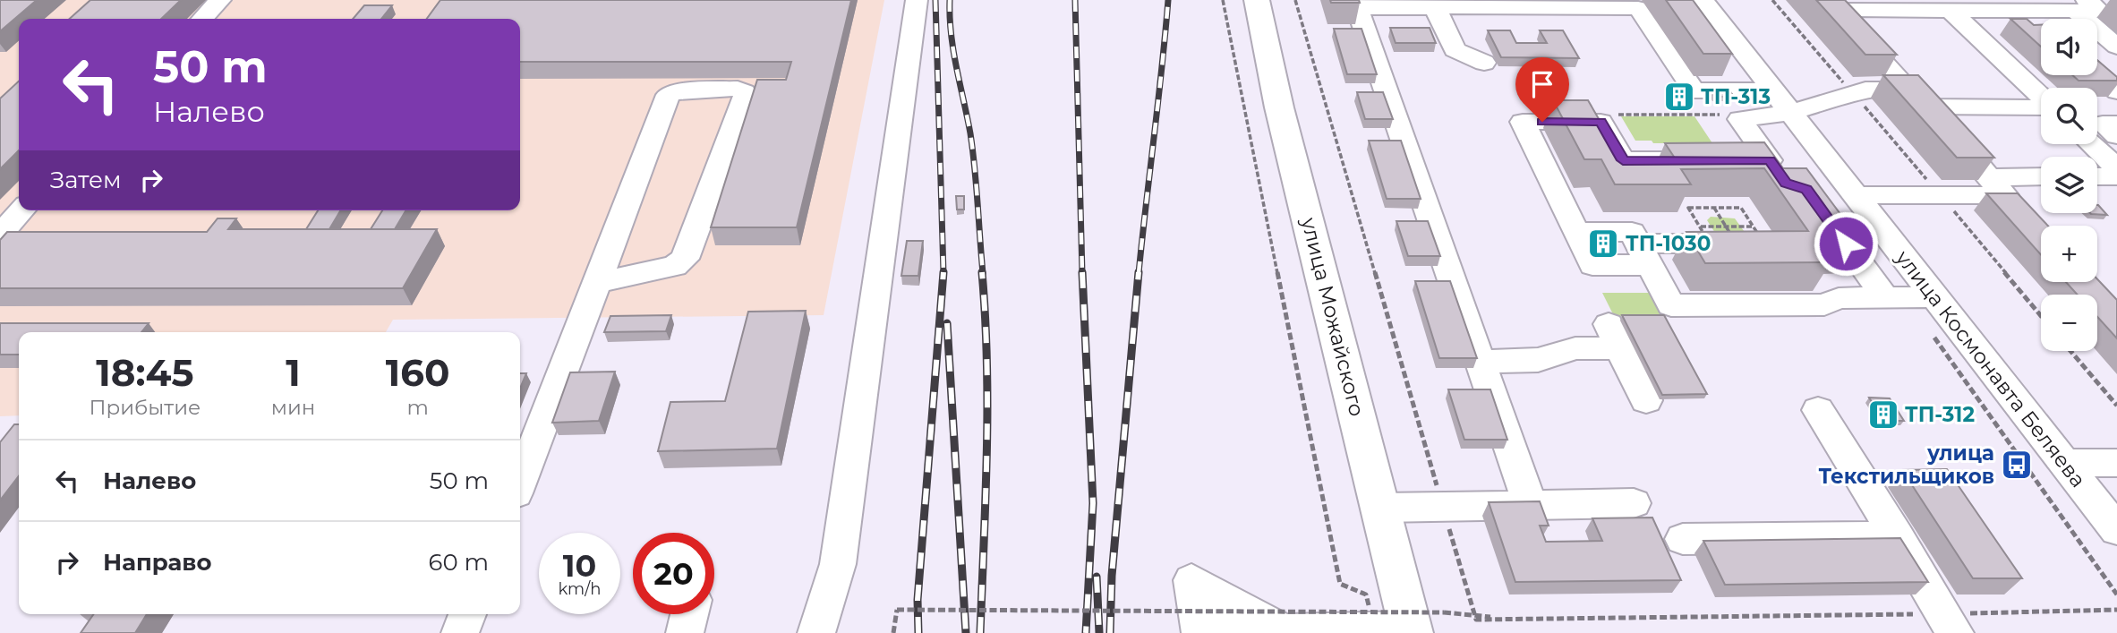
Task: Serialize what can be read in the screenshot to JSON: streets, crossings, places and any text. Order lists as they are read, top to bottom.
{
  "streets": {
    "main road": ["улица Можайского"],
    "street": ["улица Космонавта Беляева"]
  },
  "places": {
    "building": ["ТП-313", "ТП-1030", "ТП-312"],
    "bus stop": ["улица Текстильщиков"]
  },
  "page": {
    "map_buttons": ["+", "−"],
    "turn": ["50 m", "Налево"],
    "then": "Затем",
    "eta": [
      "18:45",
      "Прибытие",
      "1",
      "мин",
      "160",
      "m"
    ],
    "list": [
      {
        "name": "Налево",
        "value": "50 m"
      },
      {
        "name": "Направо",
        "value": "60 m"
      }
    ],
    "speed": "10 km/h",
    "limit": "20"
  }
}
